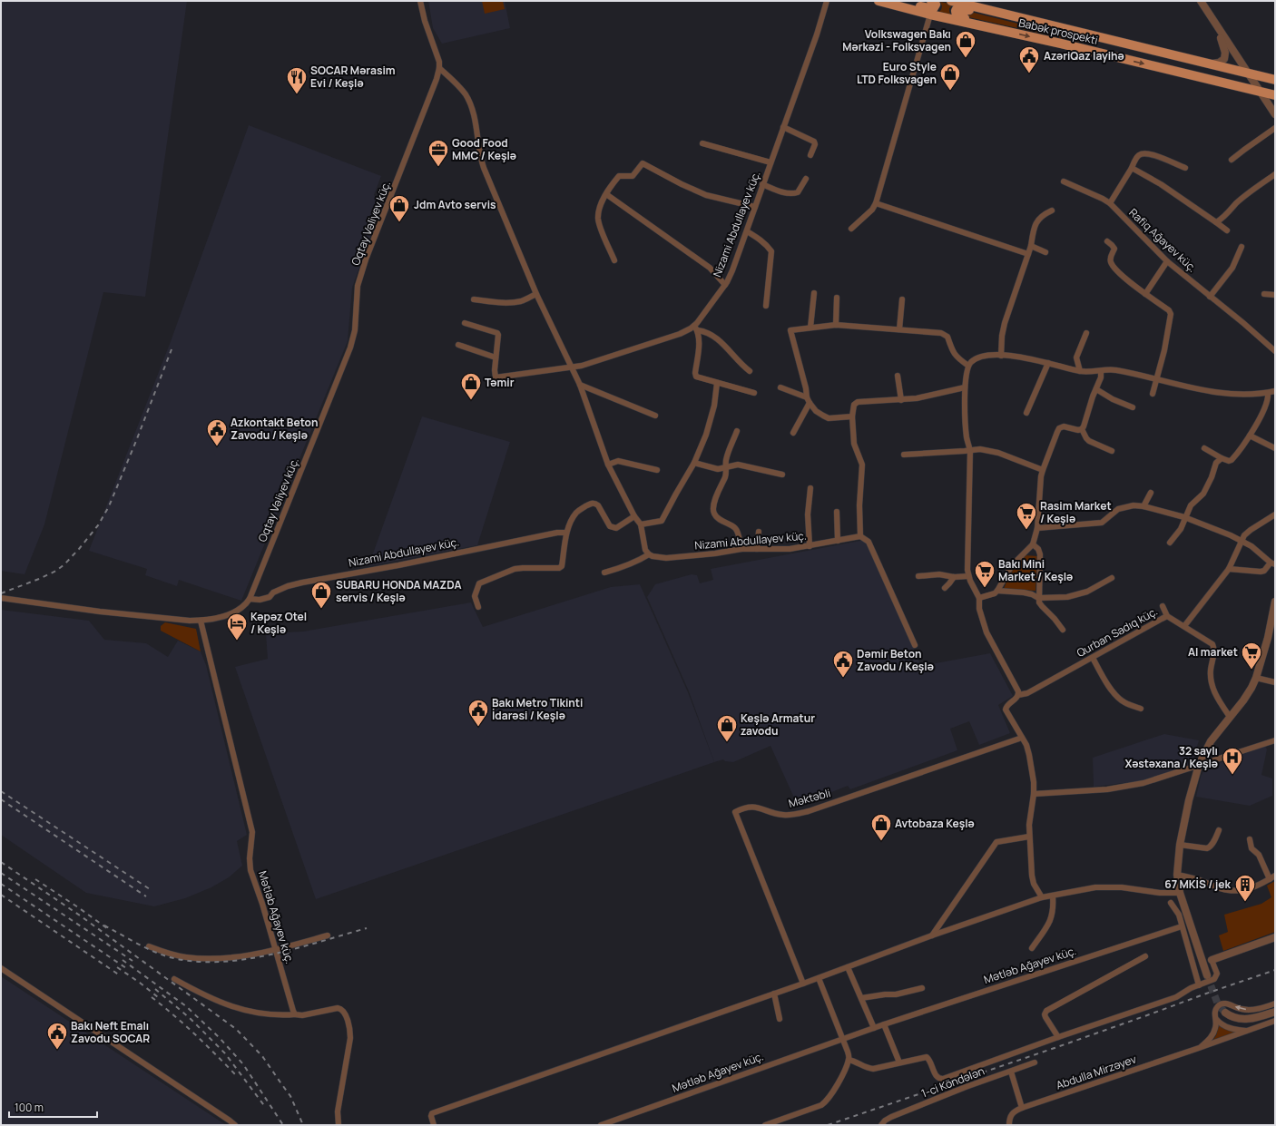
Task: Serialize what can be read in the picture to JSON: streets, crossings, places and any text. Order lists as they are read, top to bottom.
{
  "streets": {
    "main road": ["Babək prospekti"],
    "street": [
      "Oqtay Vəliyev küç.",
      "Nizami Abdullayev küç.",
      "Rafiq Ağayev küç.",
      "Qurban Sadıq küç.",
      "Məktəbli",
      "Mətləb Ağayev küç.",
      "Abdulla Mirzəyev",
      "1-ci Köndələn"
    ]
  },
  "crossings": [
    ["Oqtay Vəliyev küç.", "Nizami Abdullayev küç."],
    ["Oqtay Vəliyev küç.", "Mətləb Ağayev küç."]
  ],
  "places": {
    "shop": [
      "Volkswagen Bakı Mərkəzi - Folksvagen",
      "Euro Style LTD Folksvagen",
      "Jdm Avto servis",
      "Təmir",
      "SUBARU HONDA MAZDA servis / Keşlə",
      "Keşlə Armatur zavodu",
      "Avtobaza Keşlə"
    ],
    "public building": [
      "AzəriQaz layihə",
      "Azkontakt Beton Zavodu / Keşlə",
      "Dəmir Beton Zavodu / Keşlə",
      "Bakı Metro Tikinti İdarəsi / Keşlə",
      "Bakı Neft Emalı Zavodu SOCAR"
    ],
    "restaurant": ["SOCAR Mərasim Evi / Keşlə"],
    "office": ["Good Food MMC / Keşlə"],
    "supermarket": ["Rasim Market / Keşlə", "Bakı Mini Market / Keşlə", "Al market"],
    "hotel": ["Kəpəz Otel / Keşlə"],
    "hospital": ["32 saylı Xəstəxana / Keşlə"],
    "building": ["67 MKİS / jek"]
  },
  "scale_bar": "100 m"
}
